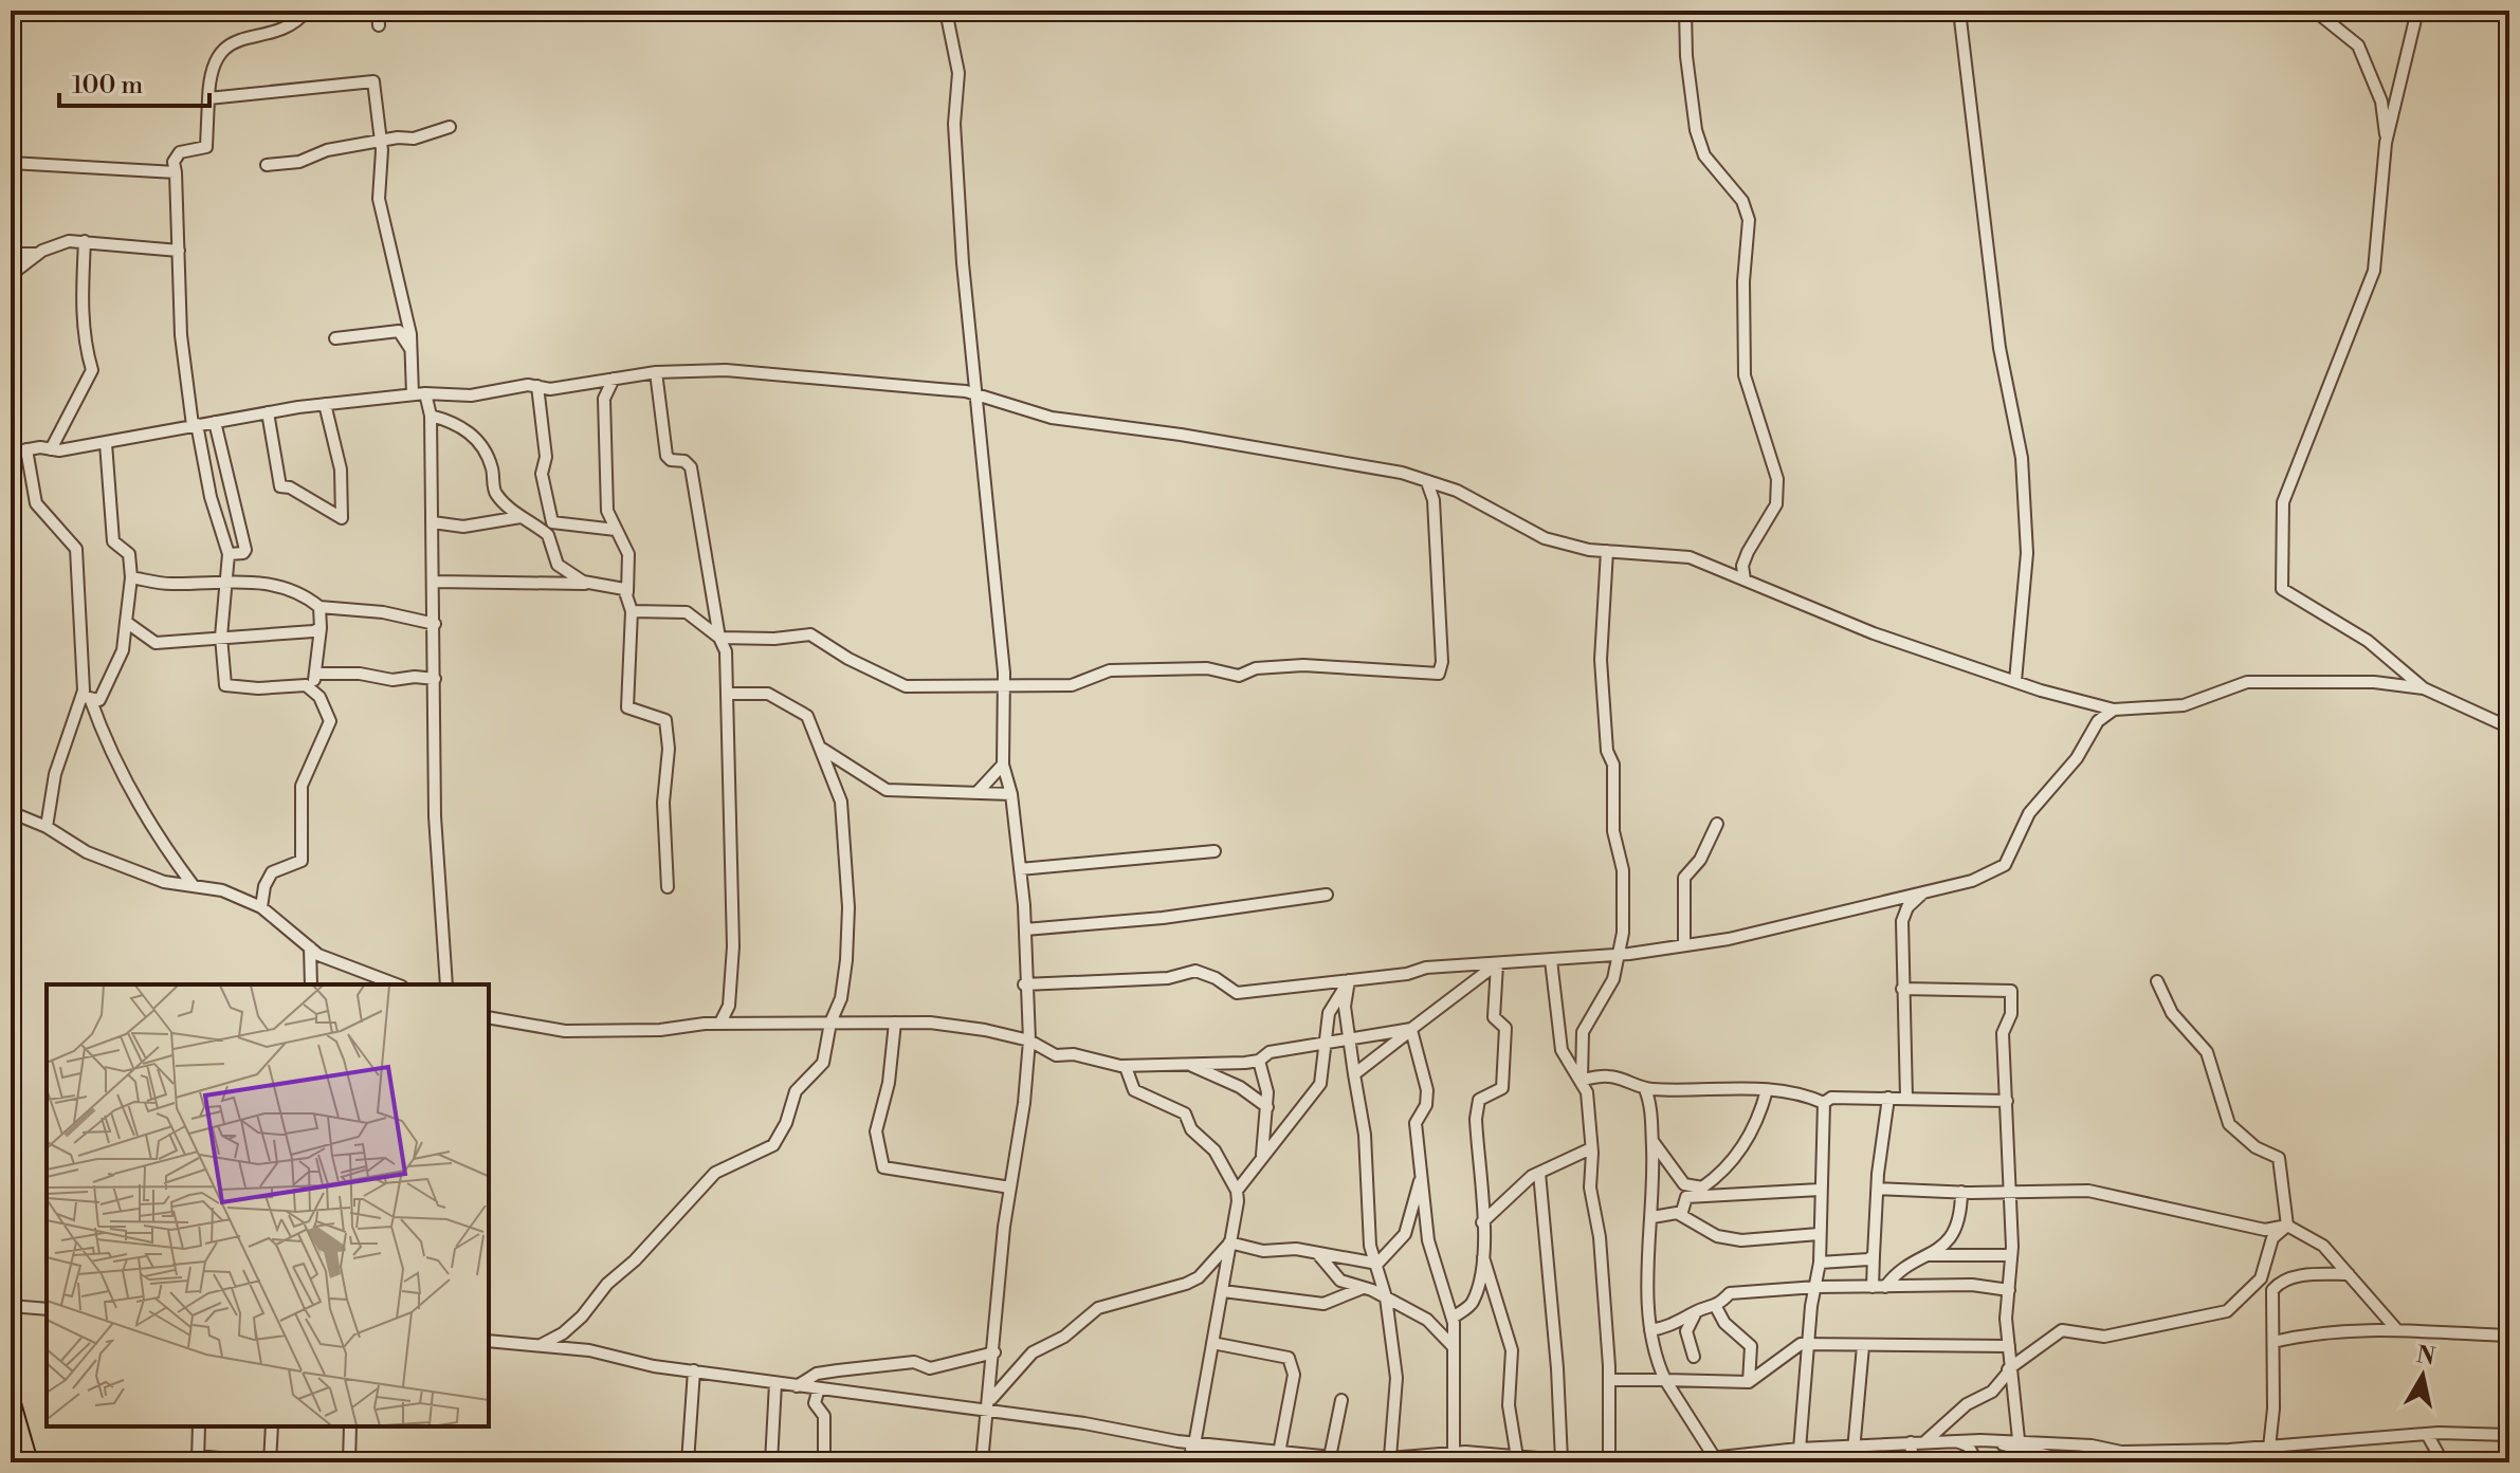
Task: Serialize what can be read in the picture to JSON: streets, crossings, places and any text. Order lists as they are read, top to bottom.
{
  "scale_bar": "100 m",
  "north": "top"
}
